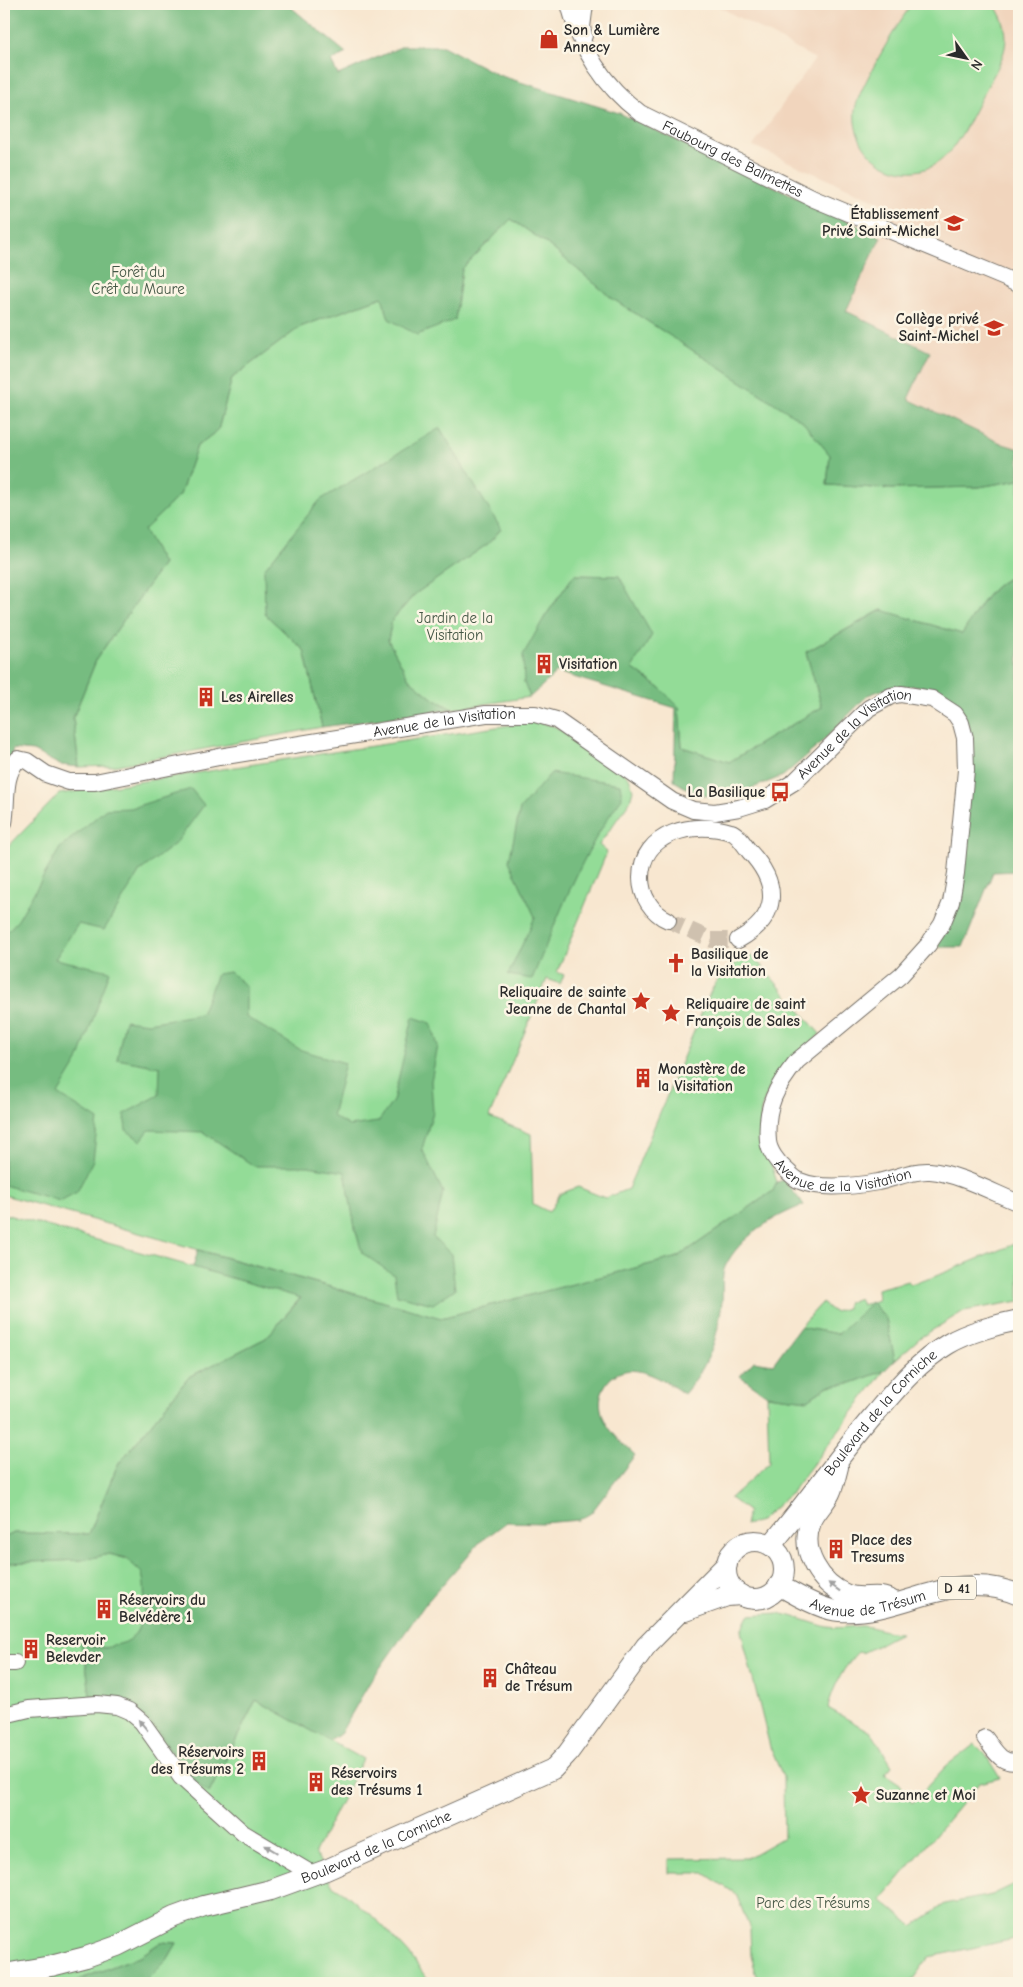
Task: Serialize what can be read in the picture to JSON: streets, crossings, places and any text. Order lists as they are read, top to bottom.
{
  "streets": {
    "main road": ["Boulevard de la Corniche", "D 41", "Avenue de Trésum"],
    "street": ["Faubourg des Balmettes", "Avenue de la Visitation"]
  },
  "crossings": [
    ["Boulevard de la Corniche", "Avenue de Trésum"]
  ],
  "parks": ["Forêt du Crêt du Maure", "Jardin de la Visitation", "Parc des Trésums"],
  "places": {
    "shop": ["Son & Lumière Annecy"],
    "school or university": ["Établissement Privé Saint-Michel", "Collège privé Saint-Michel"],
    "building": [
      "Visitation",
      "Les Airelles",
      "Monastère de la Visitation",
      "Place des Tresums",
      "Réservoirs du Belvédère 1",
      "Reservoir Belevder",
      "Château de Trésum",
      "Réservoirs des Trésums 2",
      "Réservoirs des Trésums 1"
    ],
    "bus stop": ["La Basilique"],
    "church": ["Basilique de la Visitation"],
    "place": ["Reliquaire de sainte Jeanne de Chantal", "Reliquaire de saint François de Sales", "Suzanne et Moi"]
  },
  "north": "bottom right"
}
